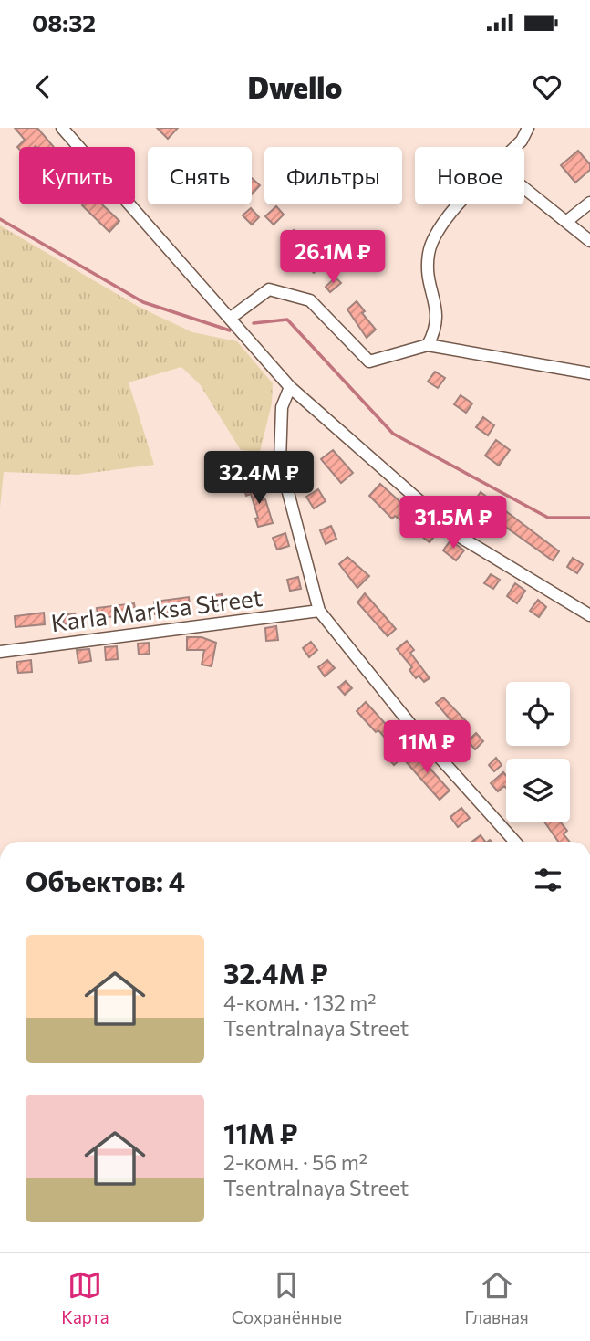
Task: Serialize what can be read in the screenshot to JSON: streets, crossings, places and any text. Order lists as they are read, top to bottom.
{
  "streets": {
    "street": ["Karla Marksa Street"]
  },
  "page": {
    "status": "08:32",
    "header": "Dwello",
    "chip": [
      "Купить",
      "Снять",
      "Фильтры",
      "Новое"
    ],
    "price": [
      "26.1M ₽",
      "32.4M ₽",
      "31.5M ₽",
      "11M ₽"
    ],
    "heading": "Объектов: 4",
    "list": [
      {
        "name": "32.4M ₽",
        "note": "4-комн. · 132 m² · Tsentralnaya Street"
      },
      {
        "name": "11M ₽",
        "note": "2-комн. · 56 m² · Tsentralnaya Street"
      }
    ],
    "tabs": ["Карта", "Сохранённые", "Главная"]
  }
}
